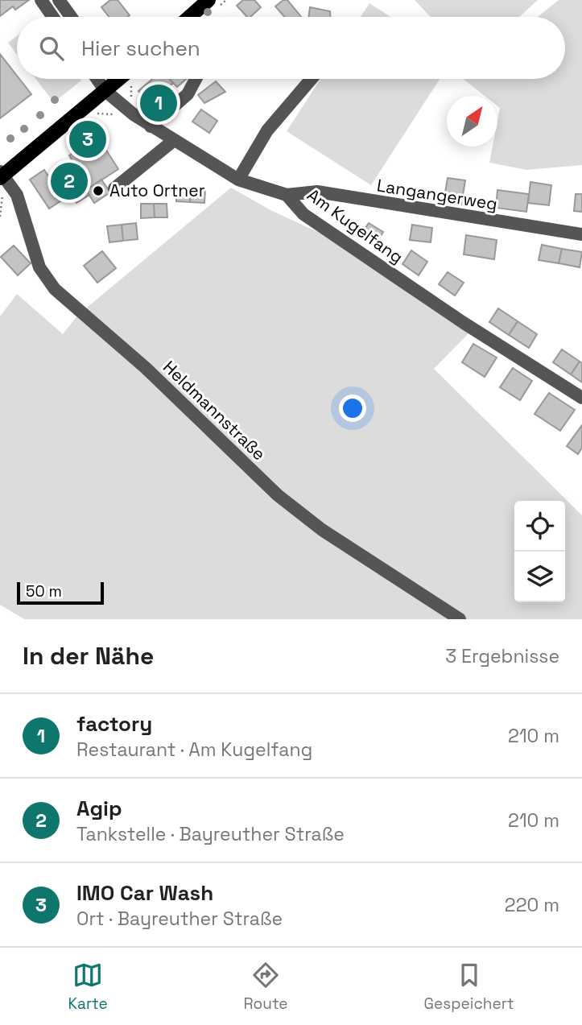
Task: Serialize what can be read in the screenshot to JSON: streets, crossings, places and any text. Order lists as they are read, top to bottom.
{
  "streets": {
    "street": ["Langangerweg", "Am Kugelfang", "Heldmannstraße"]
  },
  "crossings": [
    ["Langangerweg", "Am Kugelfang"]
  ],
  "places": ["Auto Ortner"],
  "scale_bar": "50 m",
  "north": "top right",
  "page": {
    "search": "Hier suchen",
    "pins": ["1", "3", "2"],
    "scale": "50 m",
    "heading": ["In der Nähe", "3 Ergebnisse"],
    "list": [
      {
        "mark": "1",
        "name": "factory",
        "note": "Restaurant · Am Kugelfang",
        "value": "210 m"
      },
      {
        "mark": "2",
        "name": "Agip",
        "note": "Tankstelle · Bayreuther Straße",
        "value": "210 m"
      },
      {
        "mark": "3",
        "name": "IMO Car Wash",
        "note": "Ort · Bayreuther Straße",
        "value": "220 m"
      }
    ],
    "nav": ["Karte", "Route", "Gespeichert"]
  }
}
